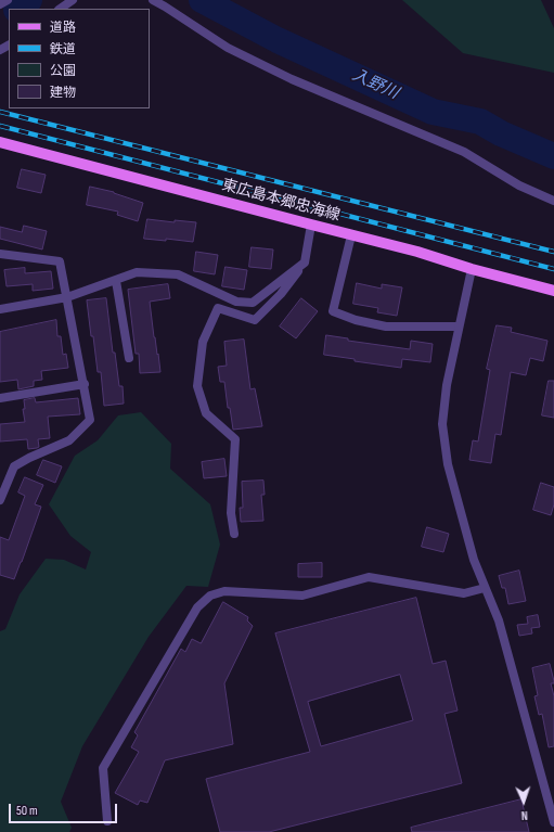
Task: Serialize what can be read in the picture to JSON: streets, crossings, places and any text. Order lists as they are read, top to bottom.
{
  "streets": {
    "main road": ["東広島本郷忠海線"]
  },
  "water": ["入野川"],
  "legend": [
    "道路",
    "鉄道",
    "公園",
    "建物"
  ],
  "scale_bar": "50 m",
  "north": "bottom"
}
